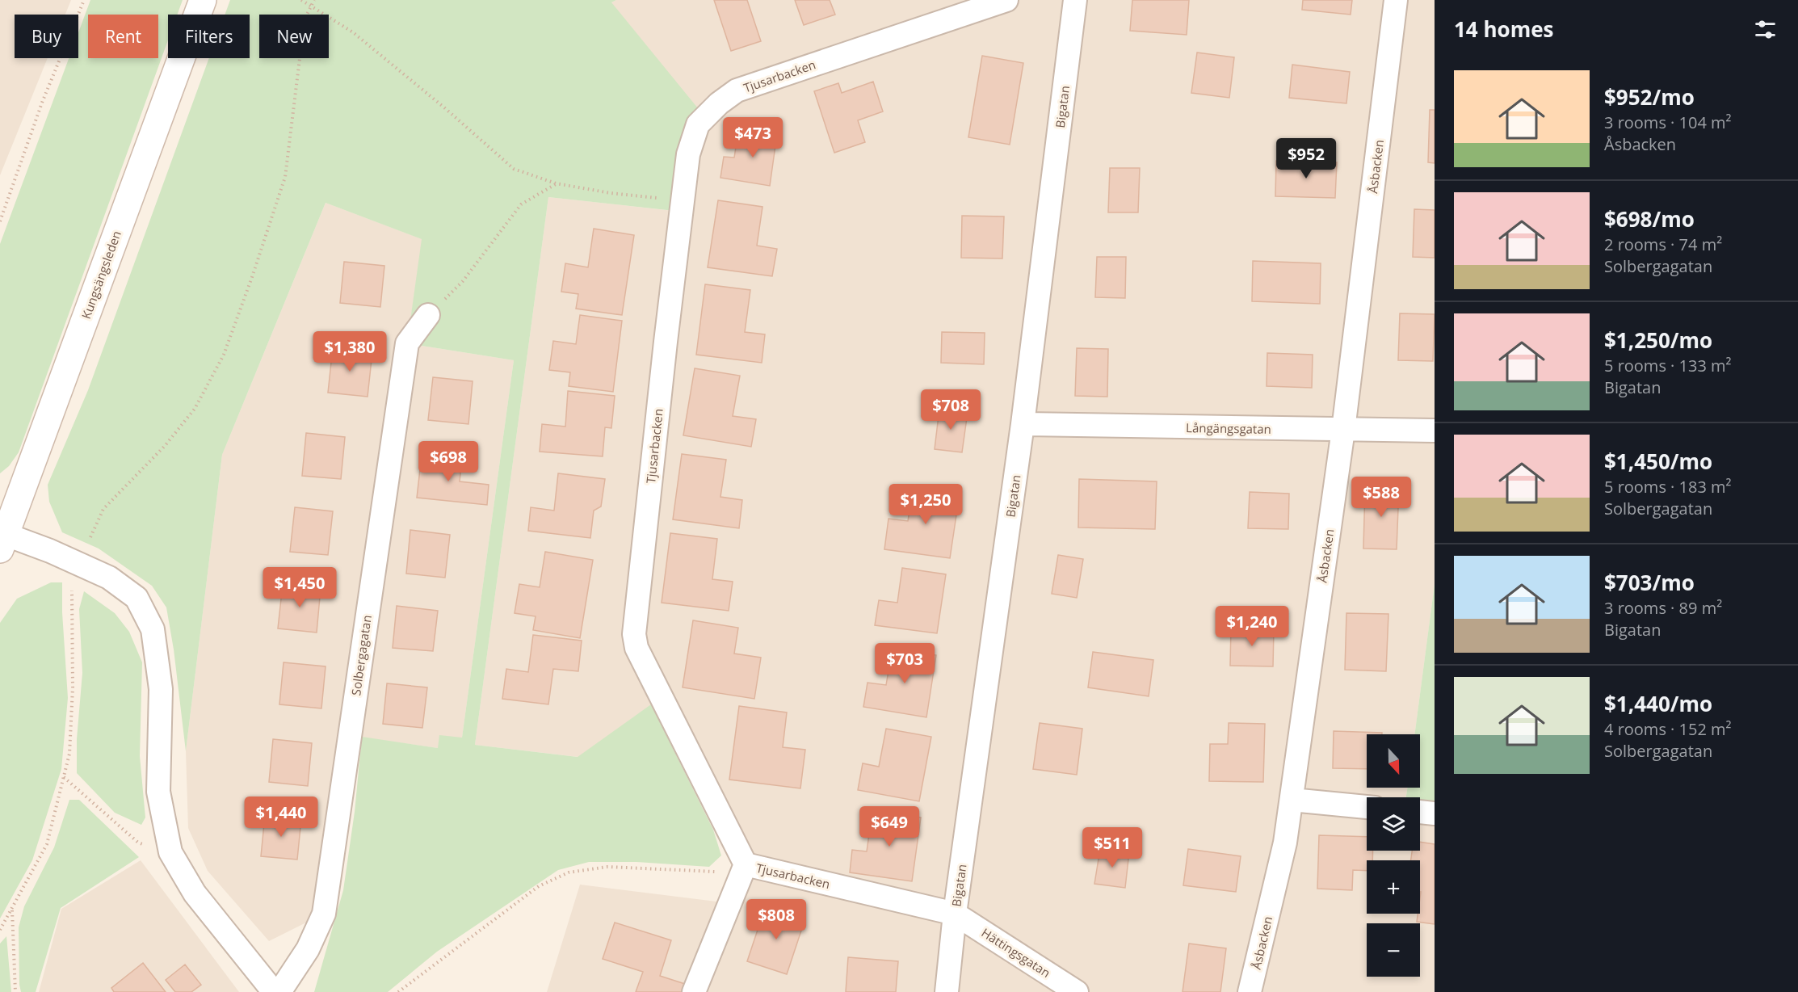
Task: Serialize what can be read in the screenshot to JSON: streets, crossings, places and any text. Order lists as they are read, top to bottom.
{
  "streets": {
    "main road": ["Kungsängsleden"],
    "street": [
      "Tjusarbacken",
      "Bigatan",
      "Åsbacken",
      "Långängsgatan",
      "Solbergagatan",
      "Hättingsgatan"
    ]
  },
  "crossings": [
    ["Tjusarbacken", "Bigatan"],
    ["Tjusarbacken", "Hättingsgatan"],
    ["Bigatan", "Långängsgatan"],
    ["Bigatan", "Hättingsgatan"],
    ["Åsbacken", "Långängsgatan"]
  ],
  "north": "bottom",
  "page": {
    "heading": "14 homes",
    "chip": [
      "Buy",
      "Rent",
      "Filters",
      "New"
    ],
    "list": [
      {
        "name": "$952/mo",
        "note": "3 rooms · 104 m² · Åsbacken"
      },
      {
        "name": "$698/mo",
        "note": "2 rooms · 74 m² · Solbergagatan"
      },
      {
        "name": "$1,250/mo",
        "note": "5 rooms · 133 m² · Bigatan"
      },
      {
        "name": "$1,450/mo",
        "note": "5 rooms · 183 m² · Solbergagatan"
      },
      {
        "name": "$703/mo",
        "note": "3 rooms · 89 m² · Bigatan"
      },
      {
        "name": "$1,440/mo",
        "note": "4 rooms · 152 m² · Solbergagatan"
      }
    ],
    "price": [
      "$473",
      "$952",
      "$1,380",
      "$708",
      "$698",
      "$588",
      "$1,250",
      "$1,450",
      "$1,240",
      "$703",
      "$1,440",
      "$649",
      "$511",
      "$808"
    ],
    "map_buttons": ["+", "−"]
  }
}
